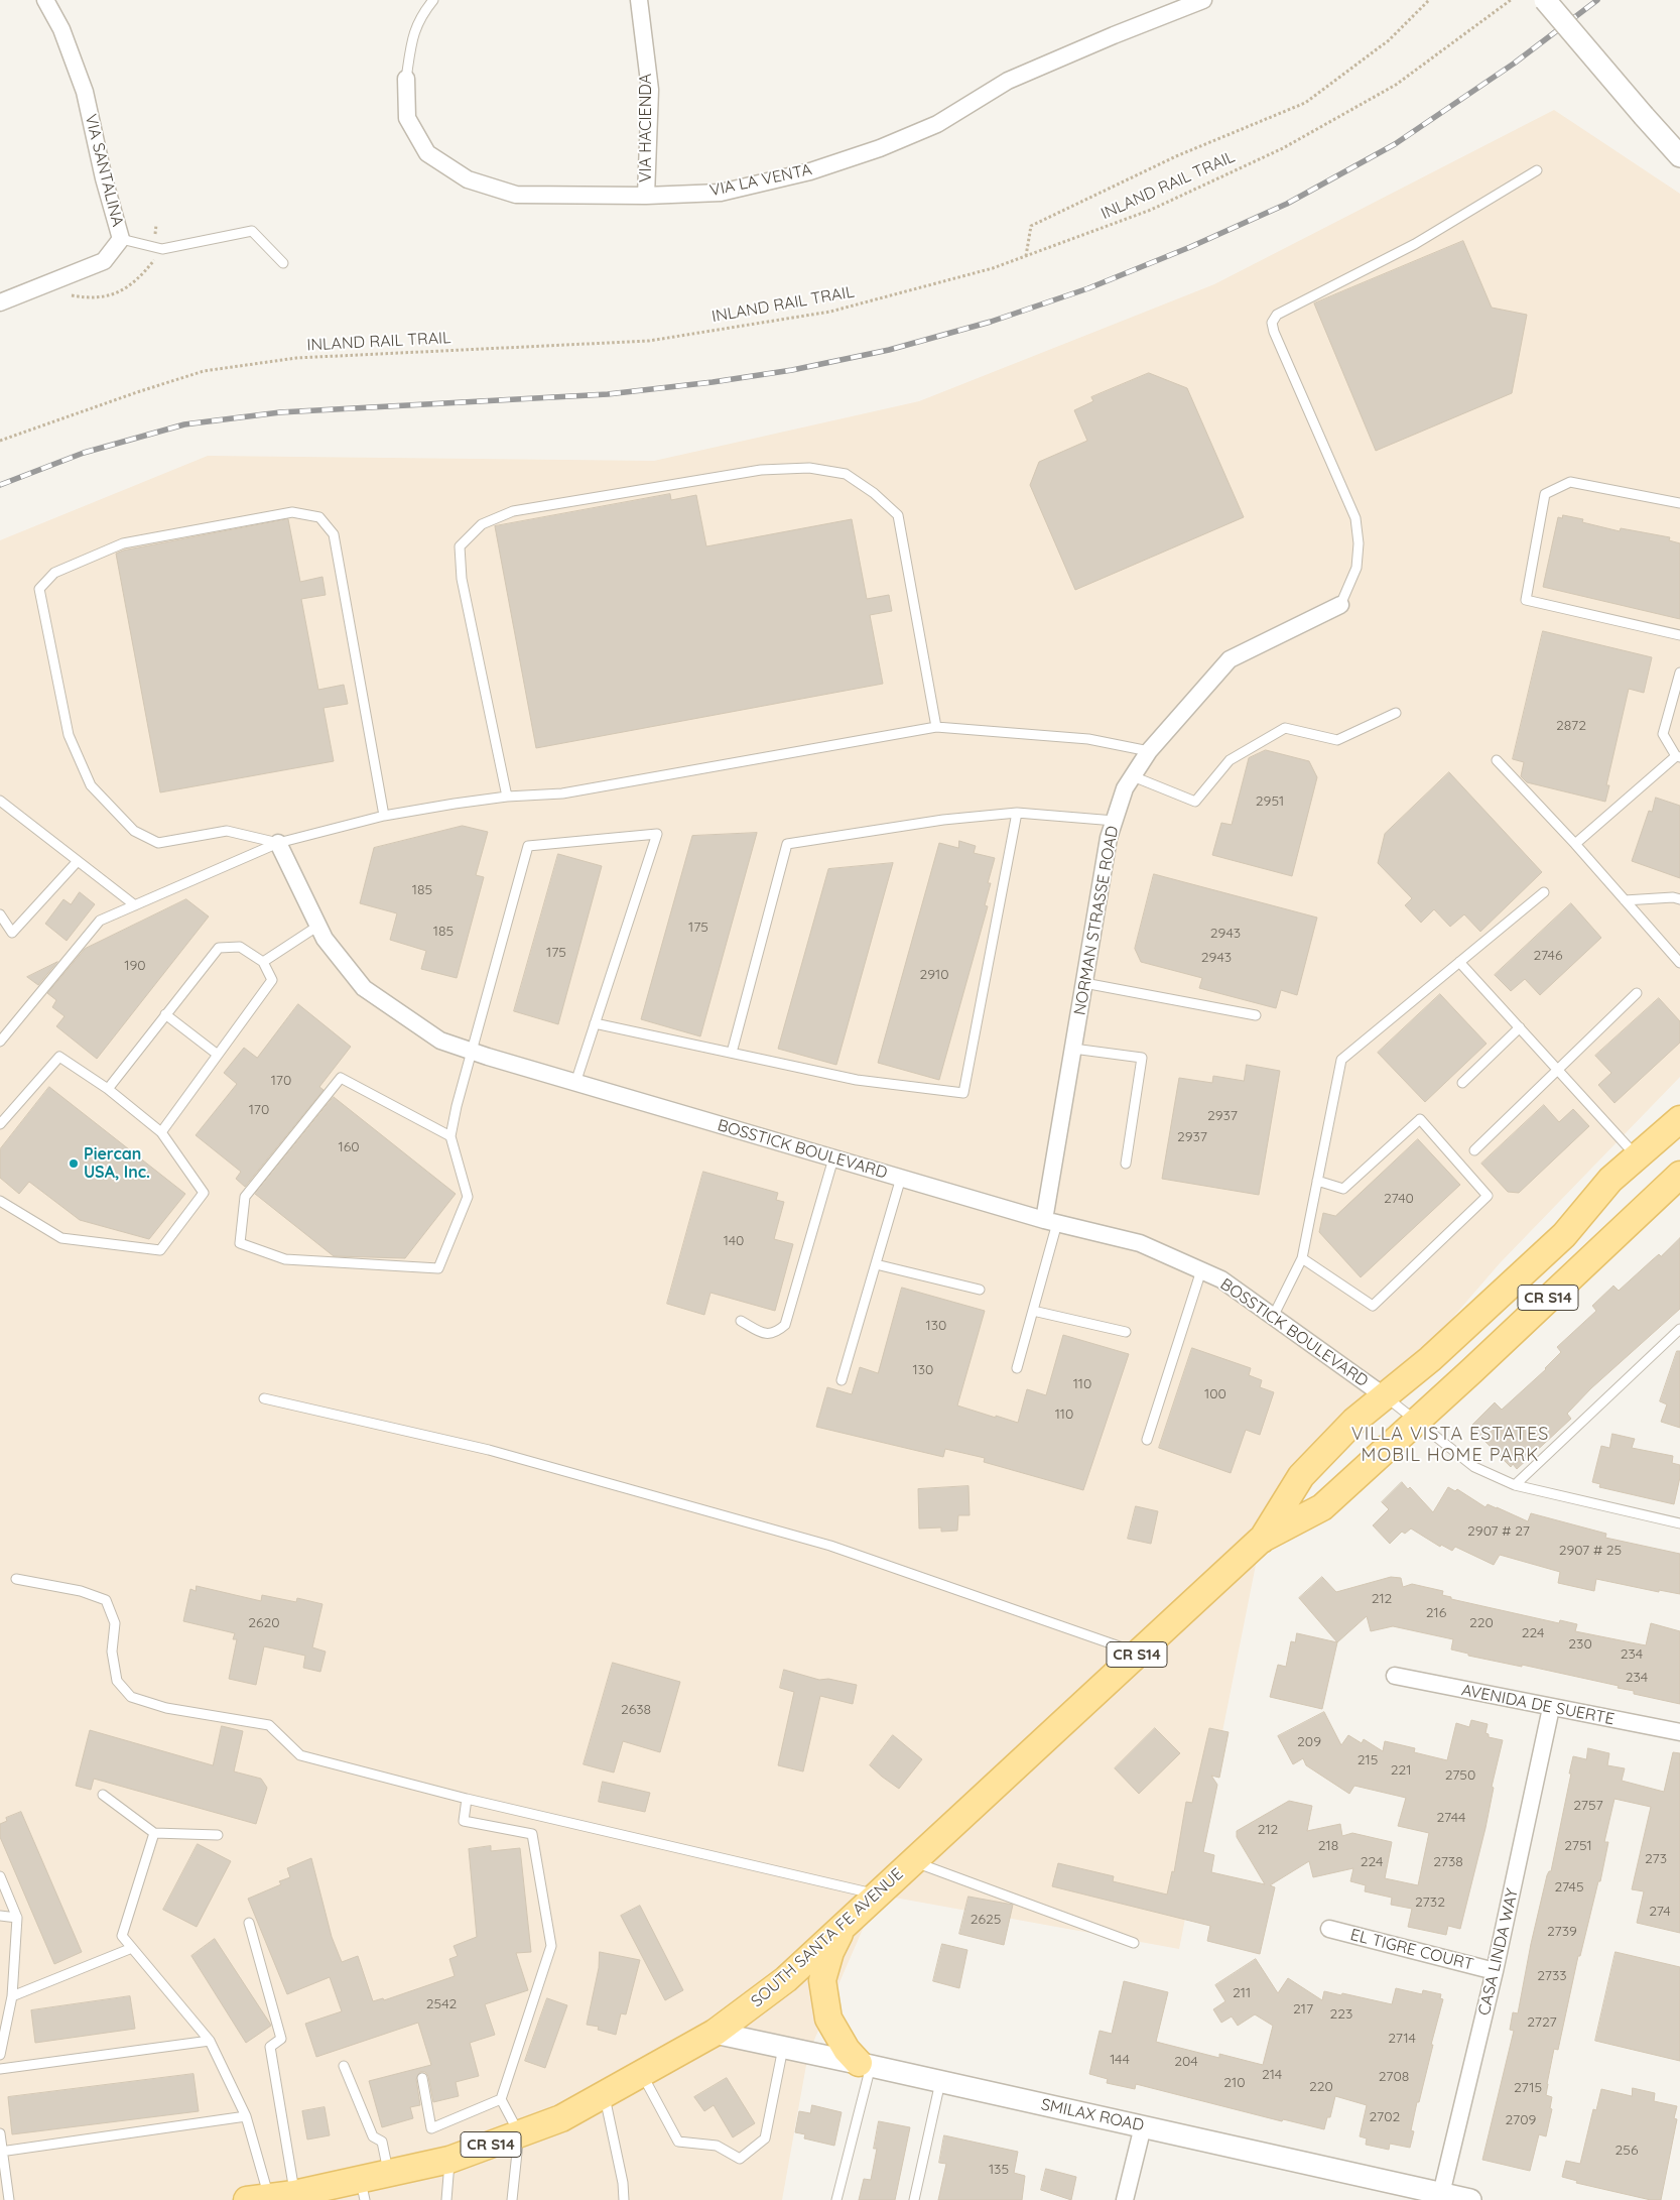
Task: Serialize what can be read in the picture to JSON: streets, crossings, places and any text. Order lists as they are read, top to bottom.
{
  "streets": {
    "main road": ["CR S14", "SOUTH SANTA FE AVENUE"],
    "street": [
      "VIA HACIENDA",
      "VIA SANTALINA",
      "VIA LA VENTA",
      "NORMAN STRASSE ROAD",
      "BOSSTICK BOULEVARD",
      "AVENIDA DE SUERTE",
      "EL TIGRE COURT",
      "CASA LINDA WAY",
      "SMILAX ROAD"
    ],
    "path": ["INLAND RAIL TRAIL"]
  },
  "crossings": [
    ["VIA HACIENDA", "VIA LA VENTA"],
    ["NORMAN STRASSE ROAD", "BOSSTICK BOULEVARD"],
    ["BOSSTICK BOULEVARD", "SOUTH SANTA FE AVENUE"],
    ["AVENIDA DE SUERTE", "CASA LINDA WAY"],
    ["SOUTH SANTA FE AVENUE", "SMILAX ROAD"],
    ["EL TIGRE COURT", "CASA LINDA WAY"],
    ["CASA LINDA WAY", "SMILAX ROAD"]
  ],
  "districts": ["VILLA VISTA ESTATES MOBIL HOME PARK"],
  "places": ["Piercan USA, Inc."],
  "house_numbers": [
    "2872",
    "2951",
    "185",
    "175",
    "185",
    "2943",
    "175",
    "2746",
    "2943",
    "190",
    "2910",
    "170",
    "170",
    "2937",
    "2937",
    "160",
    "2740",
    "140",
    "130",
    "130",
    "110",
    "100",
    "110",
    "2907 # 27",
    "2907 # 25",
    "212",
    "216",
    "2620",
    "220",
    "224",
    "230",
    "234",
    "234",
    "2638",
    "209",
    "215",
    "221",
    "2750",
    "2757",
    "2744",
    "212",
    "218",
    "2751",
    "273",
    "224",
    "2738",
    "2745",
    "2732",
    "274",
    "2625",
    "2739",
    "2733",
    "211",
    "2542",
    "217",
    "223",
    "2727",
    "2714",
    "144",
    "204",
    "214",
    "2708",
    "210",
    "220",
    "2715",
    "2702",
    "2709",
    "256",
    "135"
  ]
}
